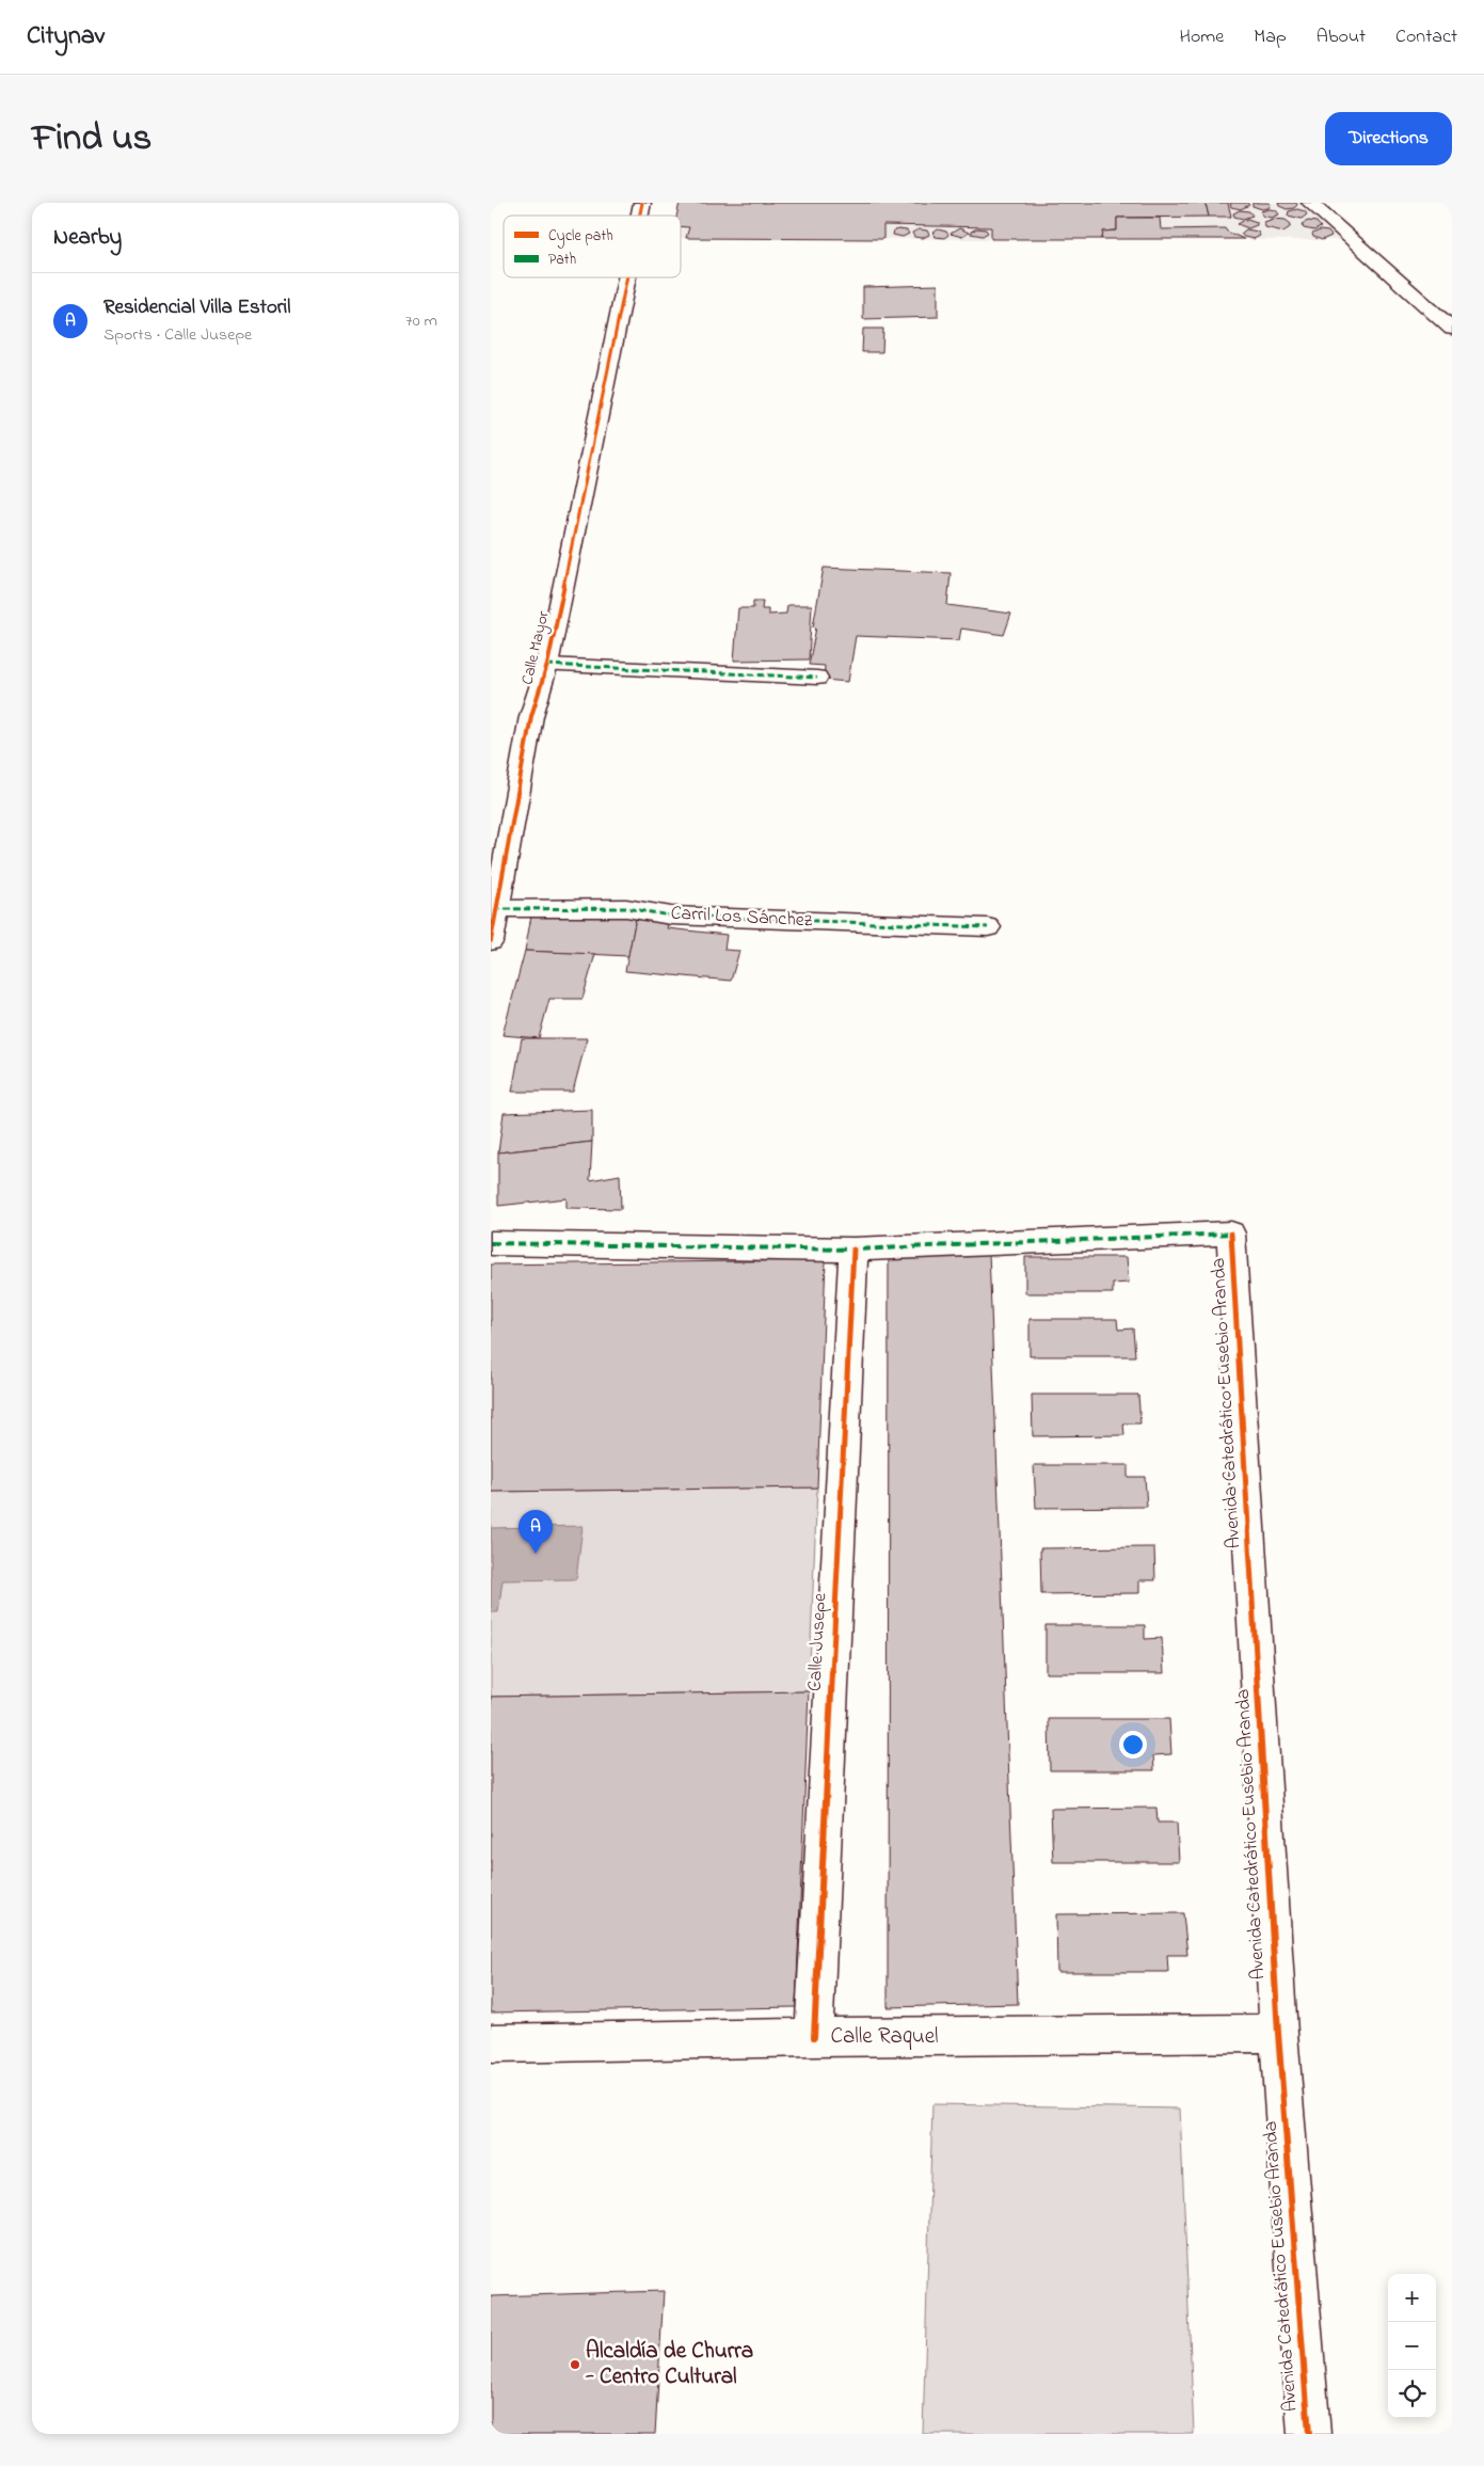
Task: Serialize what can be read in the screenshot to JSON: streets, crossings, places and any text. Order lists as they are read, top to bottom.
{
  "streets": {
    "street": [
      "Calle Mayor",
      "Carril Los Sánchez",
      "Avenida Catedrático Eusebio Aranda",
      "Calle Jusepe",
      "Calle Raquel"
    ]
  },
  "crossings": [
    ["Calle Mayor", "Carril Los Sánchez"],
    ["Avenida Catedrático Eusebio Aranda", "Calle Jusepe"],
    ["Avenida Catedrático Eusebio Aranda", "Calle Raquel"],
    ["Calle Jusepe", "Calle Raquel"]
  ],
  "places": ["Alcaldía de Churra - Centro Cultural"],
  "legend": ["Cycle path", "Path"],
  "page": {
    "header": "Citynav",
    "nav": [
      "Home",
      "Map",
      "About",
      "Contact"
    ],
    "title": "Find us",
    "buttons": "Directions",
    "heading": "Nearby",
    "list": [
      {
        "mark": "A",
        "name": "Residencial Villa Estoril",
        "note": "Sports · Calle Jusepe",
        "value": "70 m"
      }
    ],
    "pins": "A",
    "map_buttons": ["+", "−"]
  }
}
